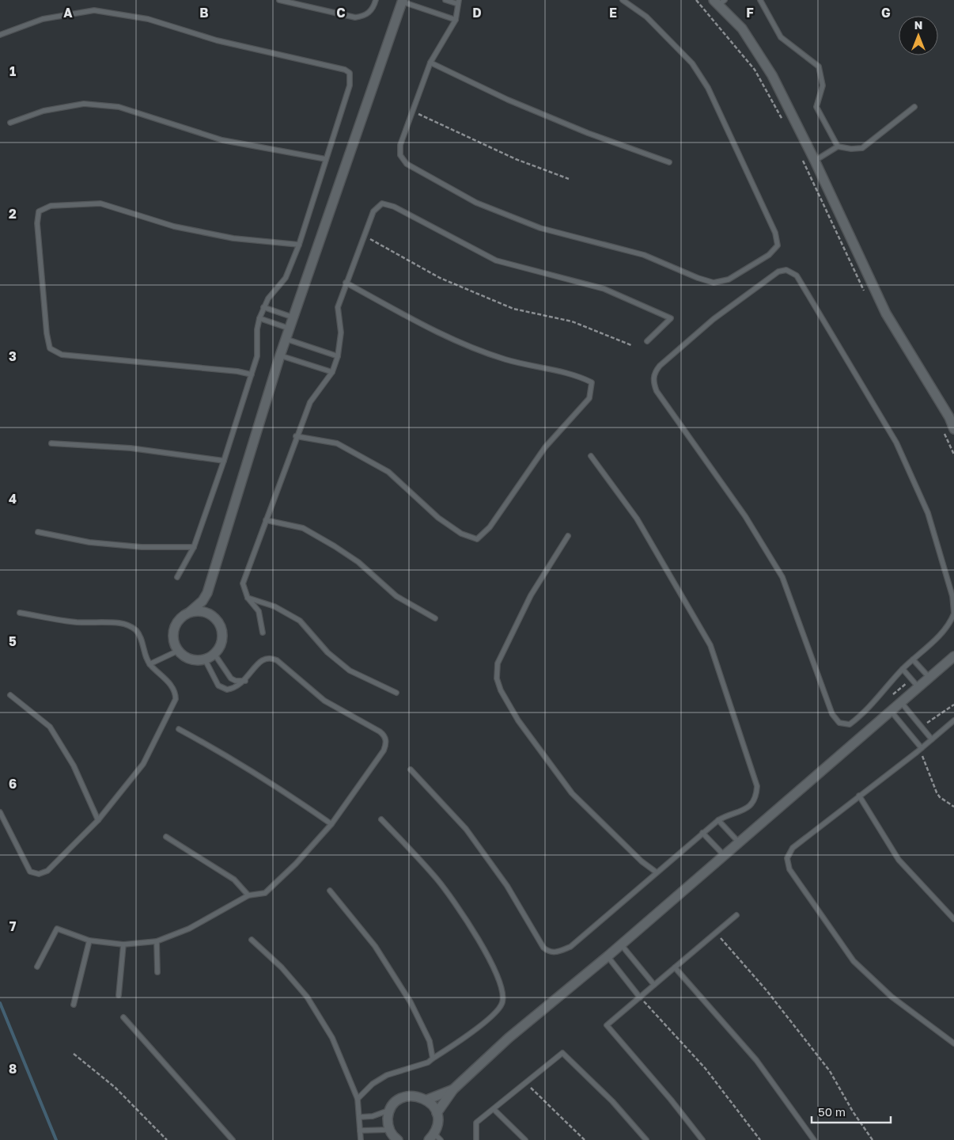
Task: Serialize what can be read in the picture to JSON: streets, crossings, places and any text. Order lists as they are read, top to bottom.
{
  "scale_bar": "50 m",
  "north": "top",
  "grid": {
    "columns": [
      "A",
      "B",
      "C",
      "D",
      "E",
      "F",
      "G"
    ],
    "rows": [
      "1",
      "2",
      "3",
      "4",
      "5",
      "6",
      "7",
      "8"
    ]
  }
}
